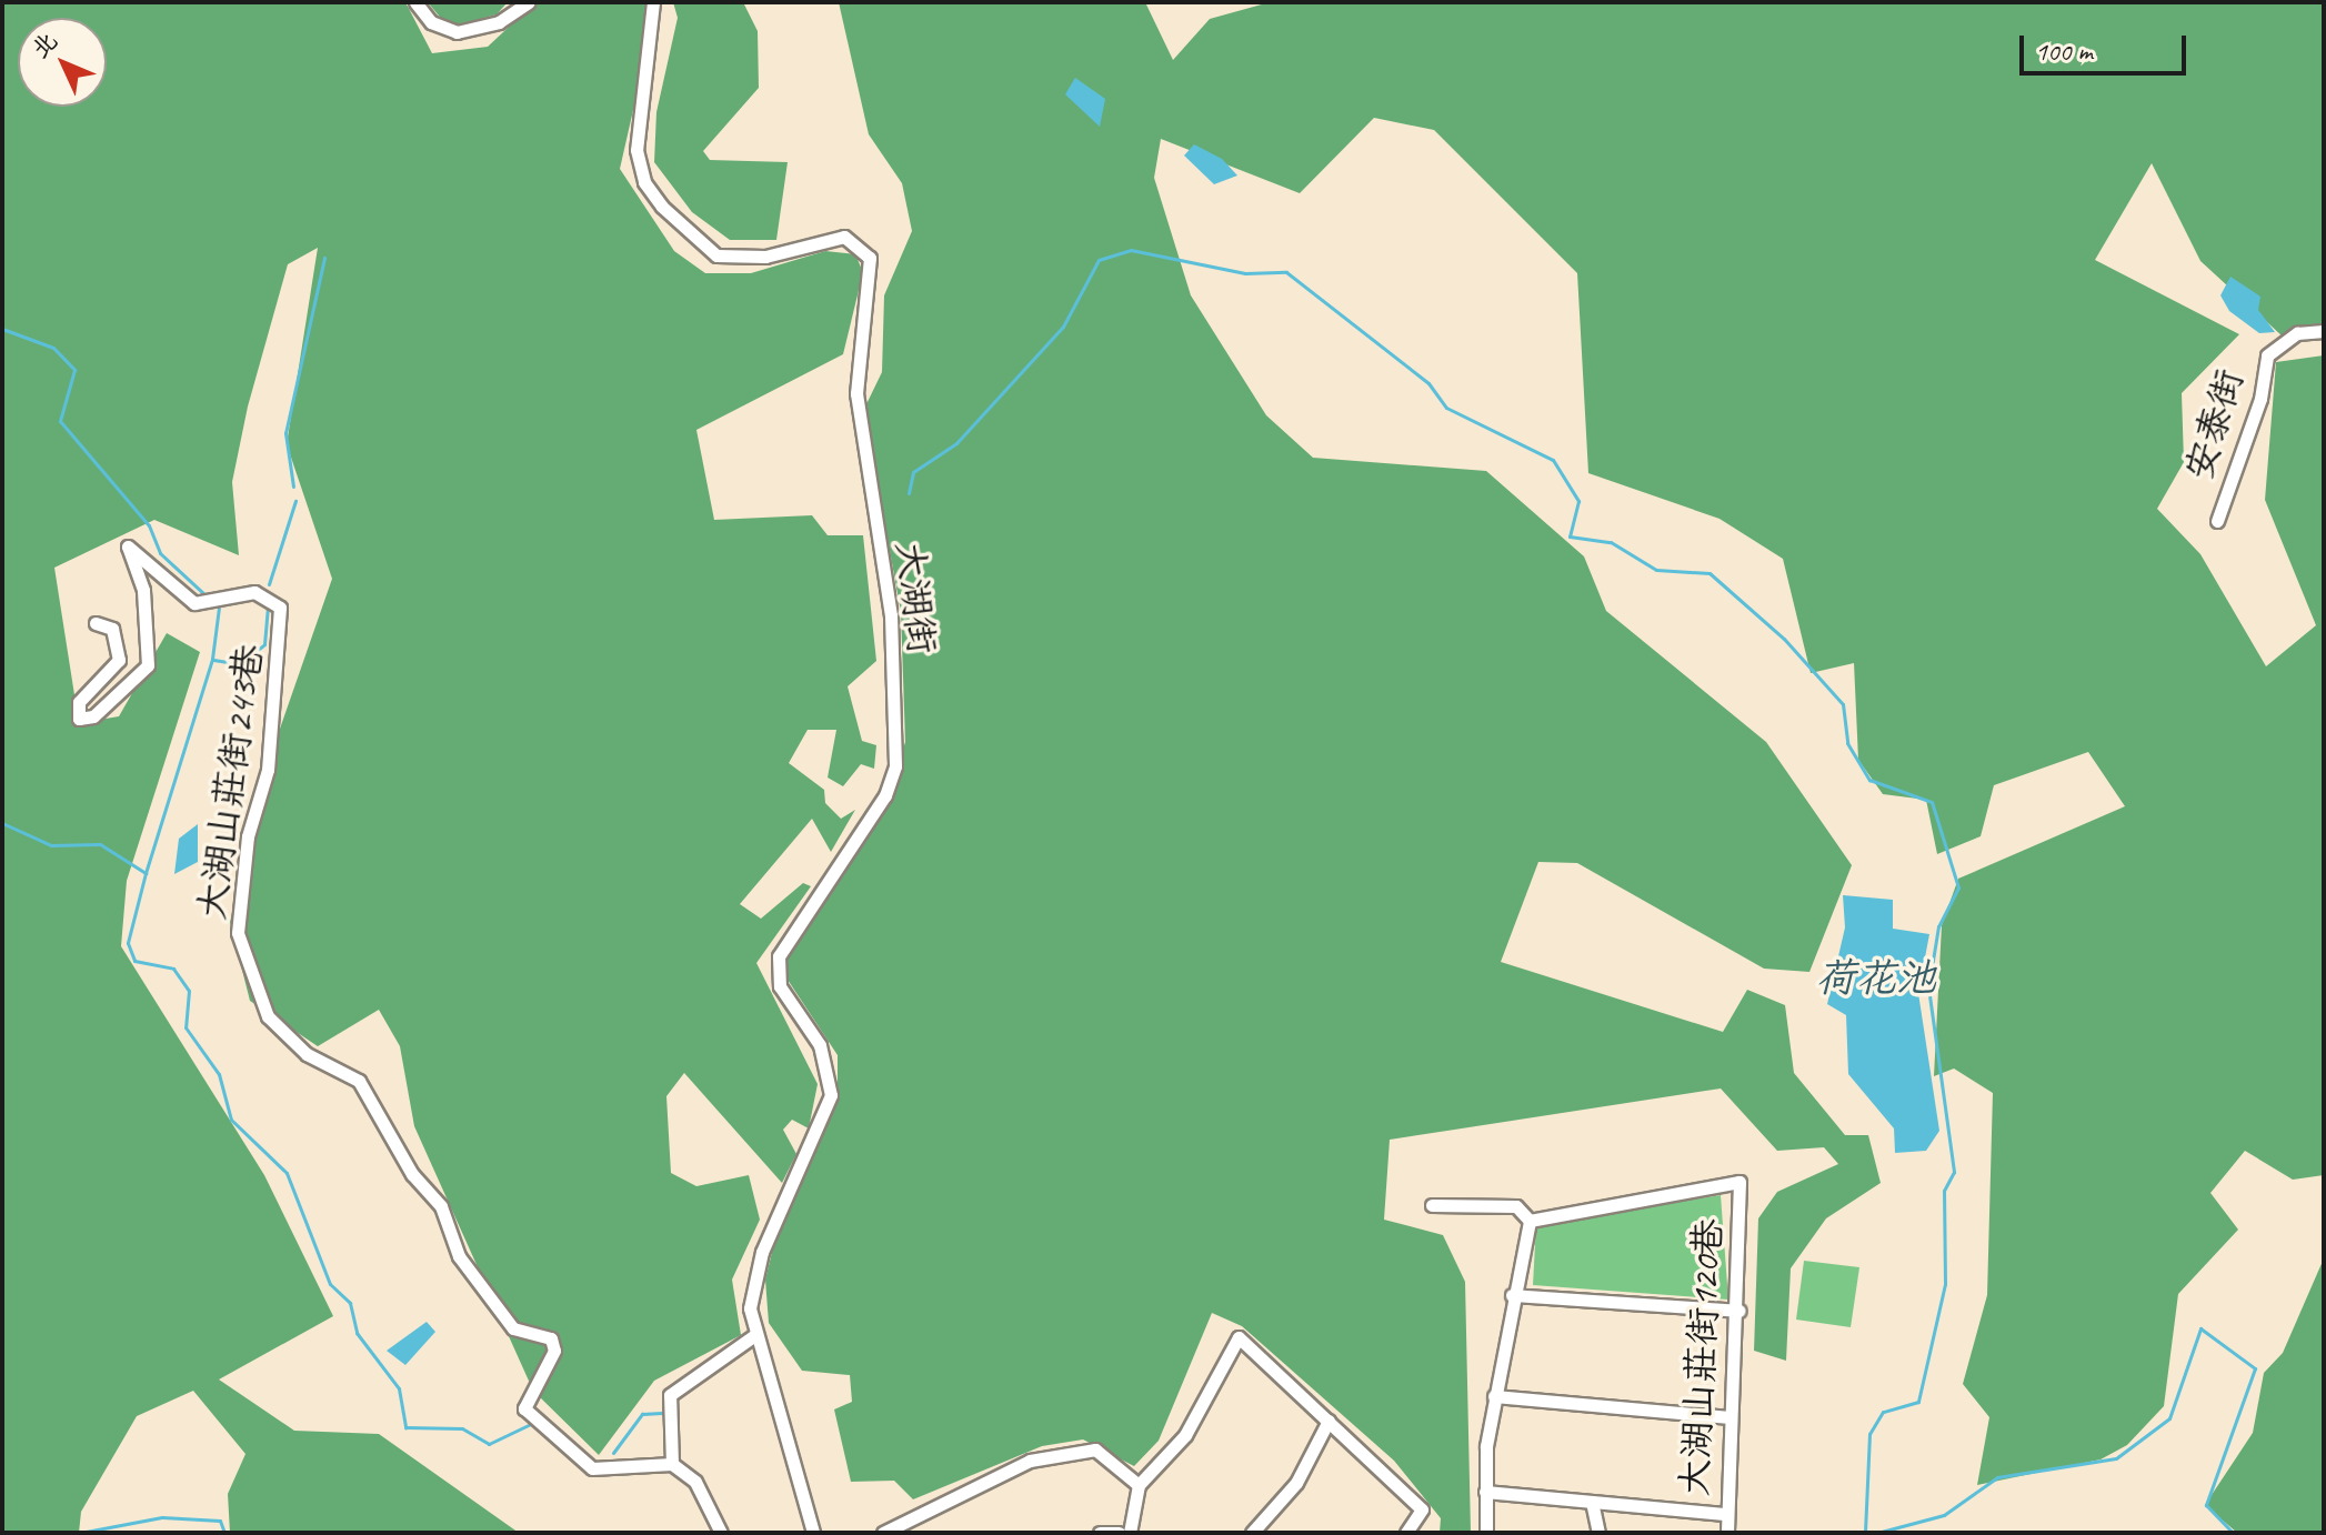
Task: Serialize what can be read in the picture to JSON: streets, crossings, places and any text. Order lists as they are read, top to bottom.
{
  "streets": {
    "street": [
      "安泰街",
      "大湖街",
      "大湖山莊街243巷",
      "大湖山莊街120巷"
    ]
  },
  "water": ["荷花池"],
  "scale_bar": "100 m",
  "north": "top left"
}
